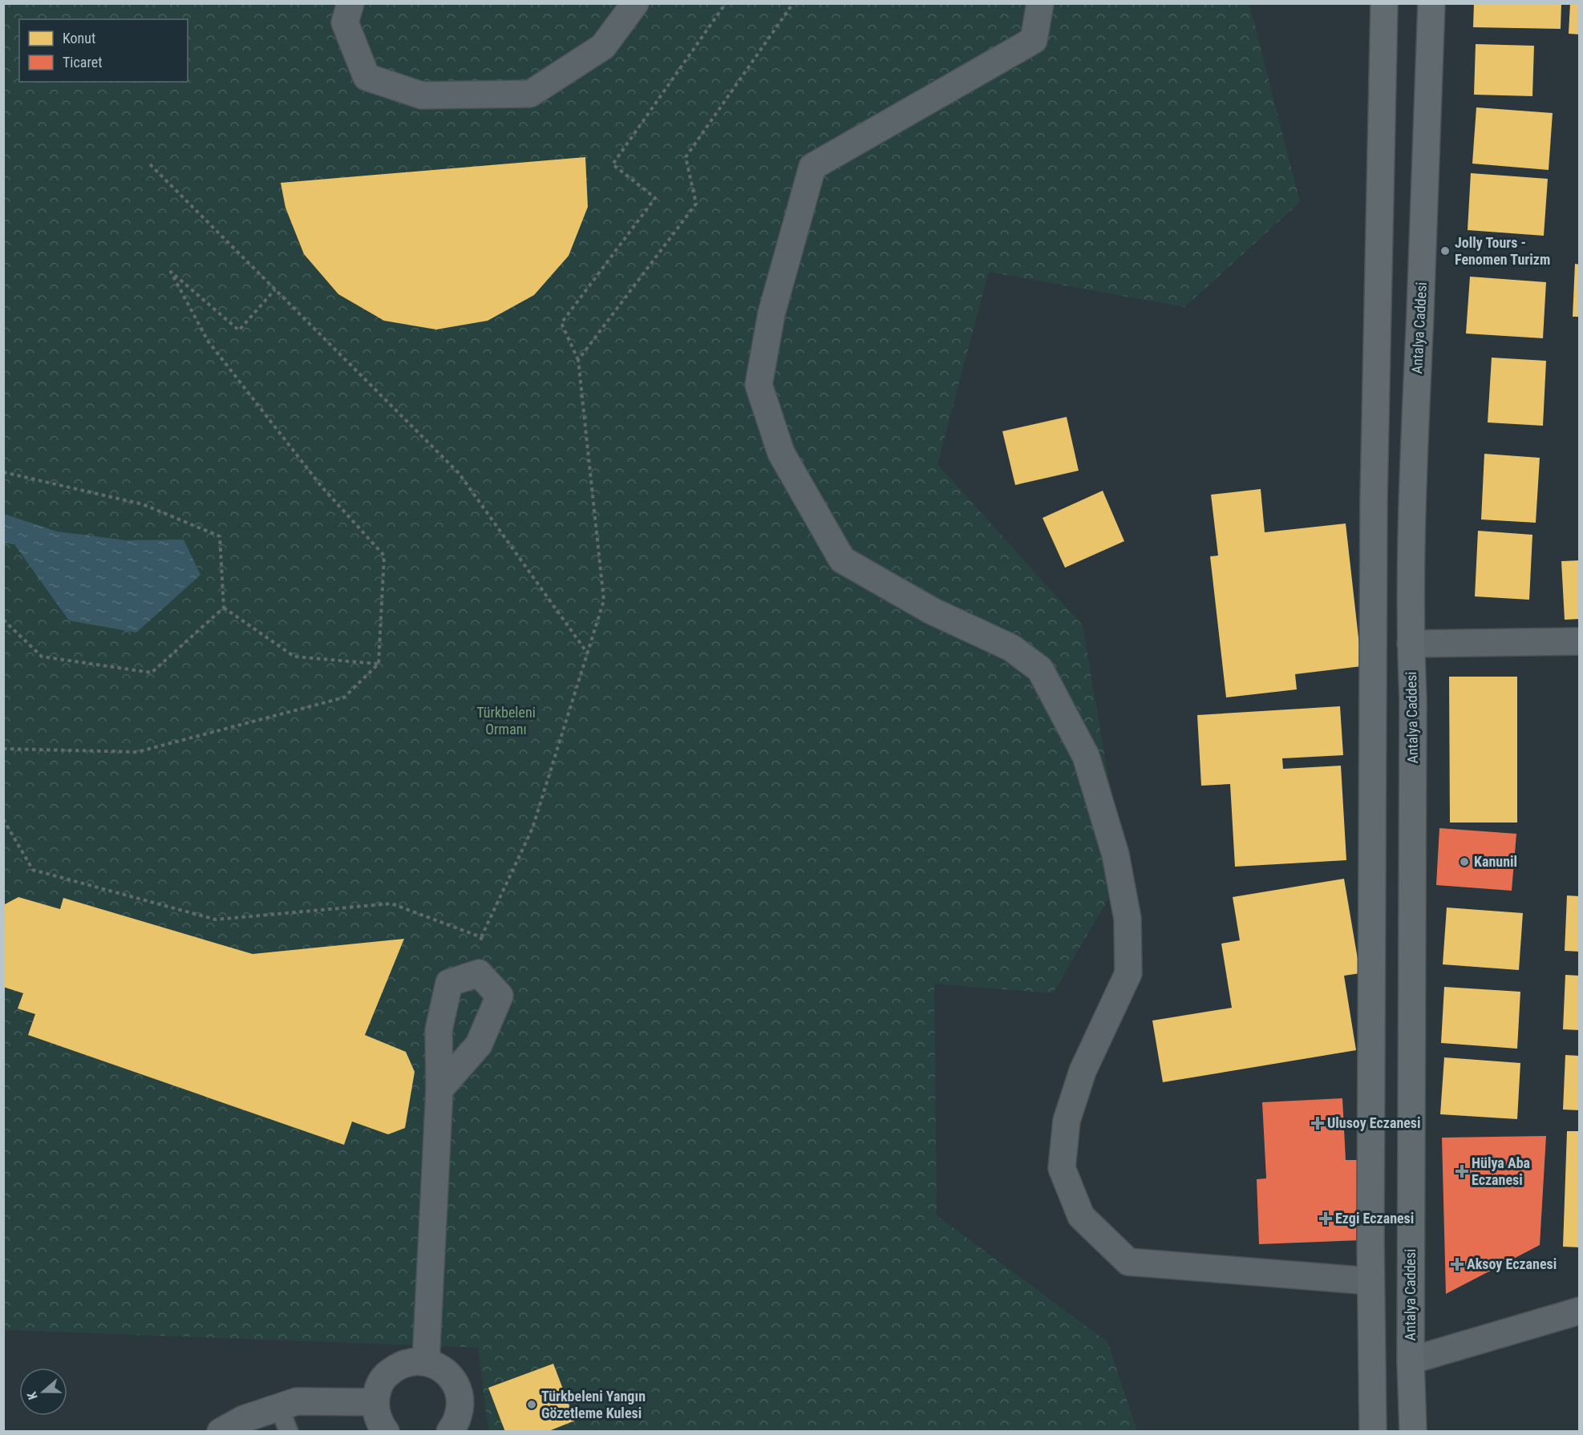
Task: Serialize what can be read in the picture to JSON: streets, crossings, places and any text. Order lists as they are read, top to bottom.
{
  "streets": {
    "main road": ["Antalya Caddesi"]
  },
  "parks": ["Türkbeleni Ormanı"],
  "places": {
    "other": ["Jolly Tours - Fenomen Turizm", "Kanunil", "Türkbeleni Yangın Gözetleme Kulesi"],
    "health": [
      "Ulusoy Eczanesi",
      "Hülya Aba Eczanesi",
      "Ezgi Eczanesi",
      "Aksoy Eczanesi"
    ]
  },
  "legend": ["Konut", "Ticaret"],
  "north": "left"
}
